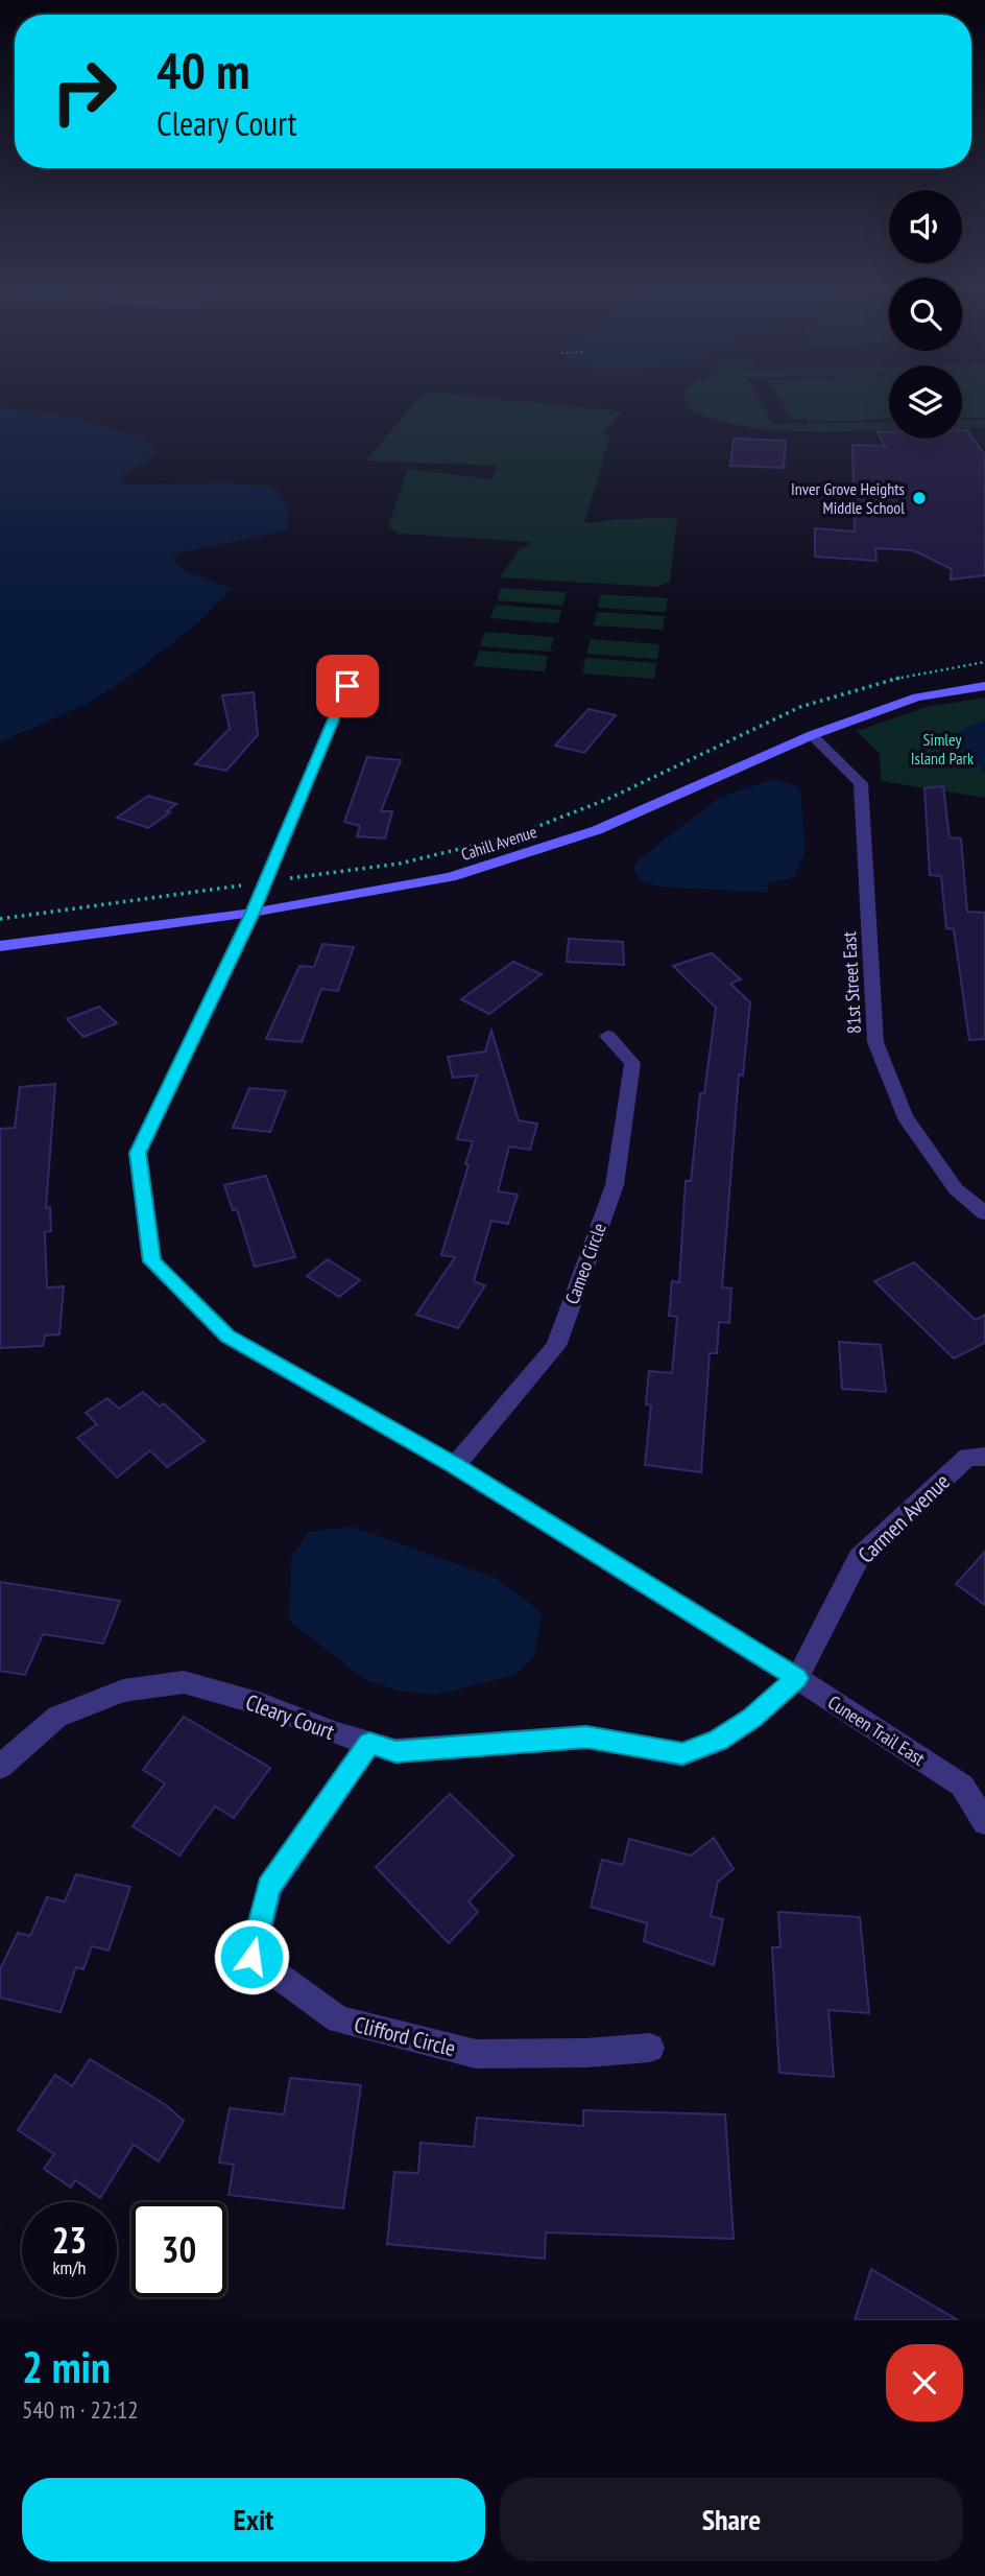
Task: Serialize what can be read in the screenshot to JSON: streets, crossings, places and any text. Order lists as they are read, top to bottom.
{
  "streets": {
    "street": [
      "Cahill Avenue",
      "81st Street East",
      "Cameo Circle",
      "Carmen Avenue",
      "Cleary Court",
      "Cuneen Trail East",
      "Clifford Circle"
    ]
  },
  "crossings": [
    ["Cahill Avenue", "81st Street East"],
    ["Cahill Avenue", "Cuneen Trail East"],
    ["Cameo Circle", "Cuneen Trail East"],
    ["Carmen Avenue", "Cleary Court"],
    ["Carmen Avenue", "Cuneen Trail East"],
    ["Cleary Court", "Cuneen Trail East"],
    ["Cleary Court", "Clifford Circle"]
  ],
  "parks": ["Simley Island Park"],
  "places": ["Inver Grove Heights Middle School"],
  "page": {
    "turn": ["40 m", "Cleary Court"],
    "speed": "23 km/h",
    "limit": "30",
    "heading": ["2 min", "540 m · 22:12"],
    "buttons": ["Exit", "Share"]
  }
}
